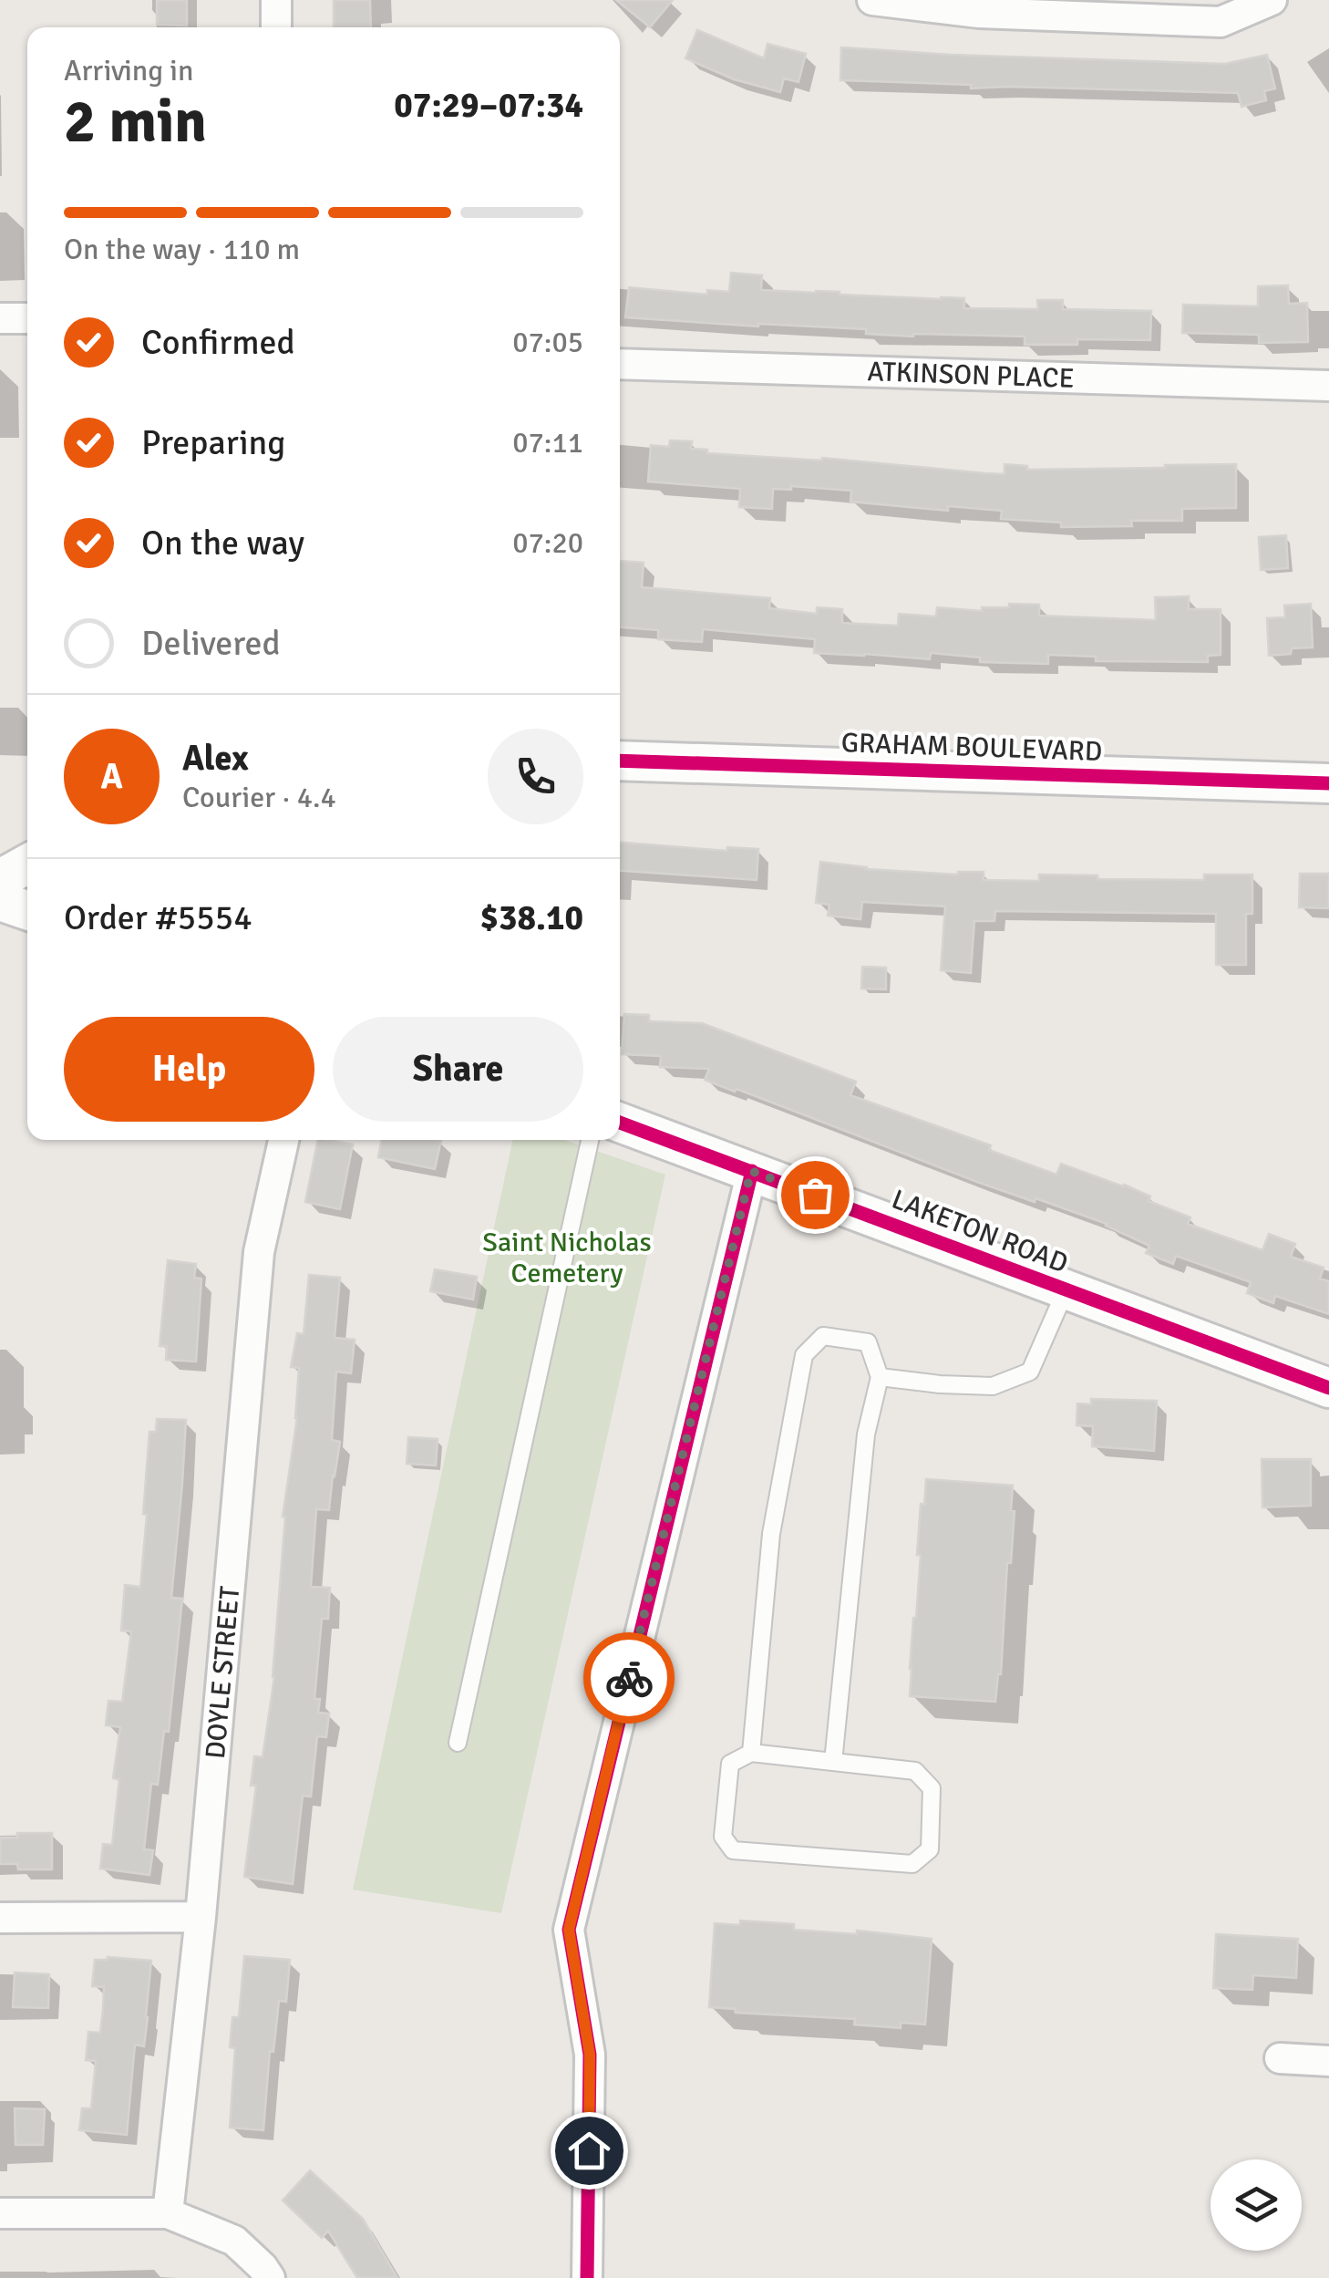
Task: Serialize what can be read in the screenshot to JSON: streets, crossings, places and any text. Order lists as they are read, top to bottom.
{
  "streets": {
    "street": [
      "ATKINSON PLACE",
      "GRAHAM BOULEVARD",
      "LAKETON ROAD",
      "DOYLE STREET"
    ]
  },
  "parks": ["Saint Nicholas Cemetery"],
  "page": {
    "heading": ["2 min", "Arriving in", "07:29–07:34"],
    "panel": [
      "Alex",
      "Courier · 4.4",
      "Order #5554",
      "$38.10"
    ],
    "bar": "On the way · 110 m",
    "list": [
      ["Confirmed", "07:05"],
      ["Preparing", "07:11"],
      ["On the way", "07:20"],
      "Delivered"
    ],
    "round": "A",
    "buttons": ["Help", "Share"]
  }
}
